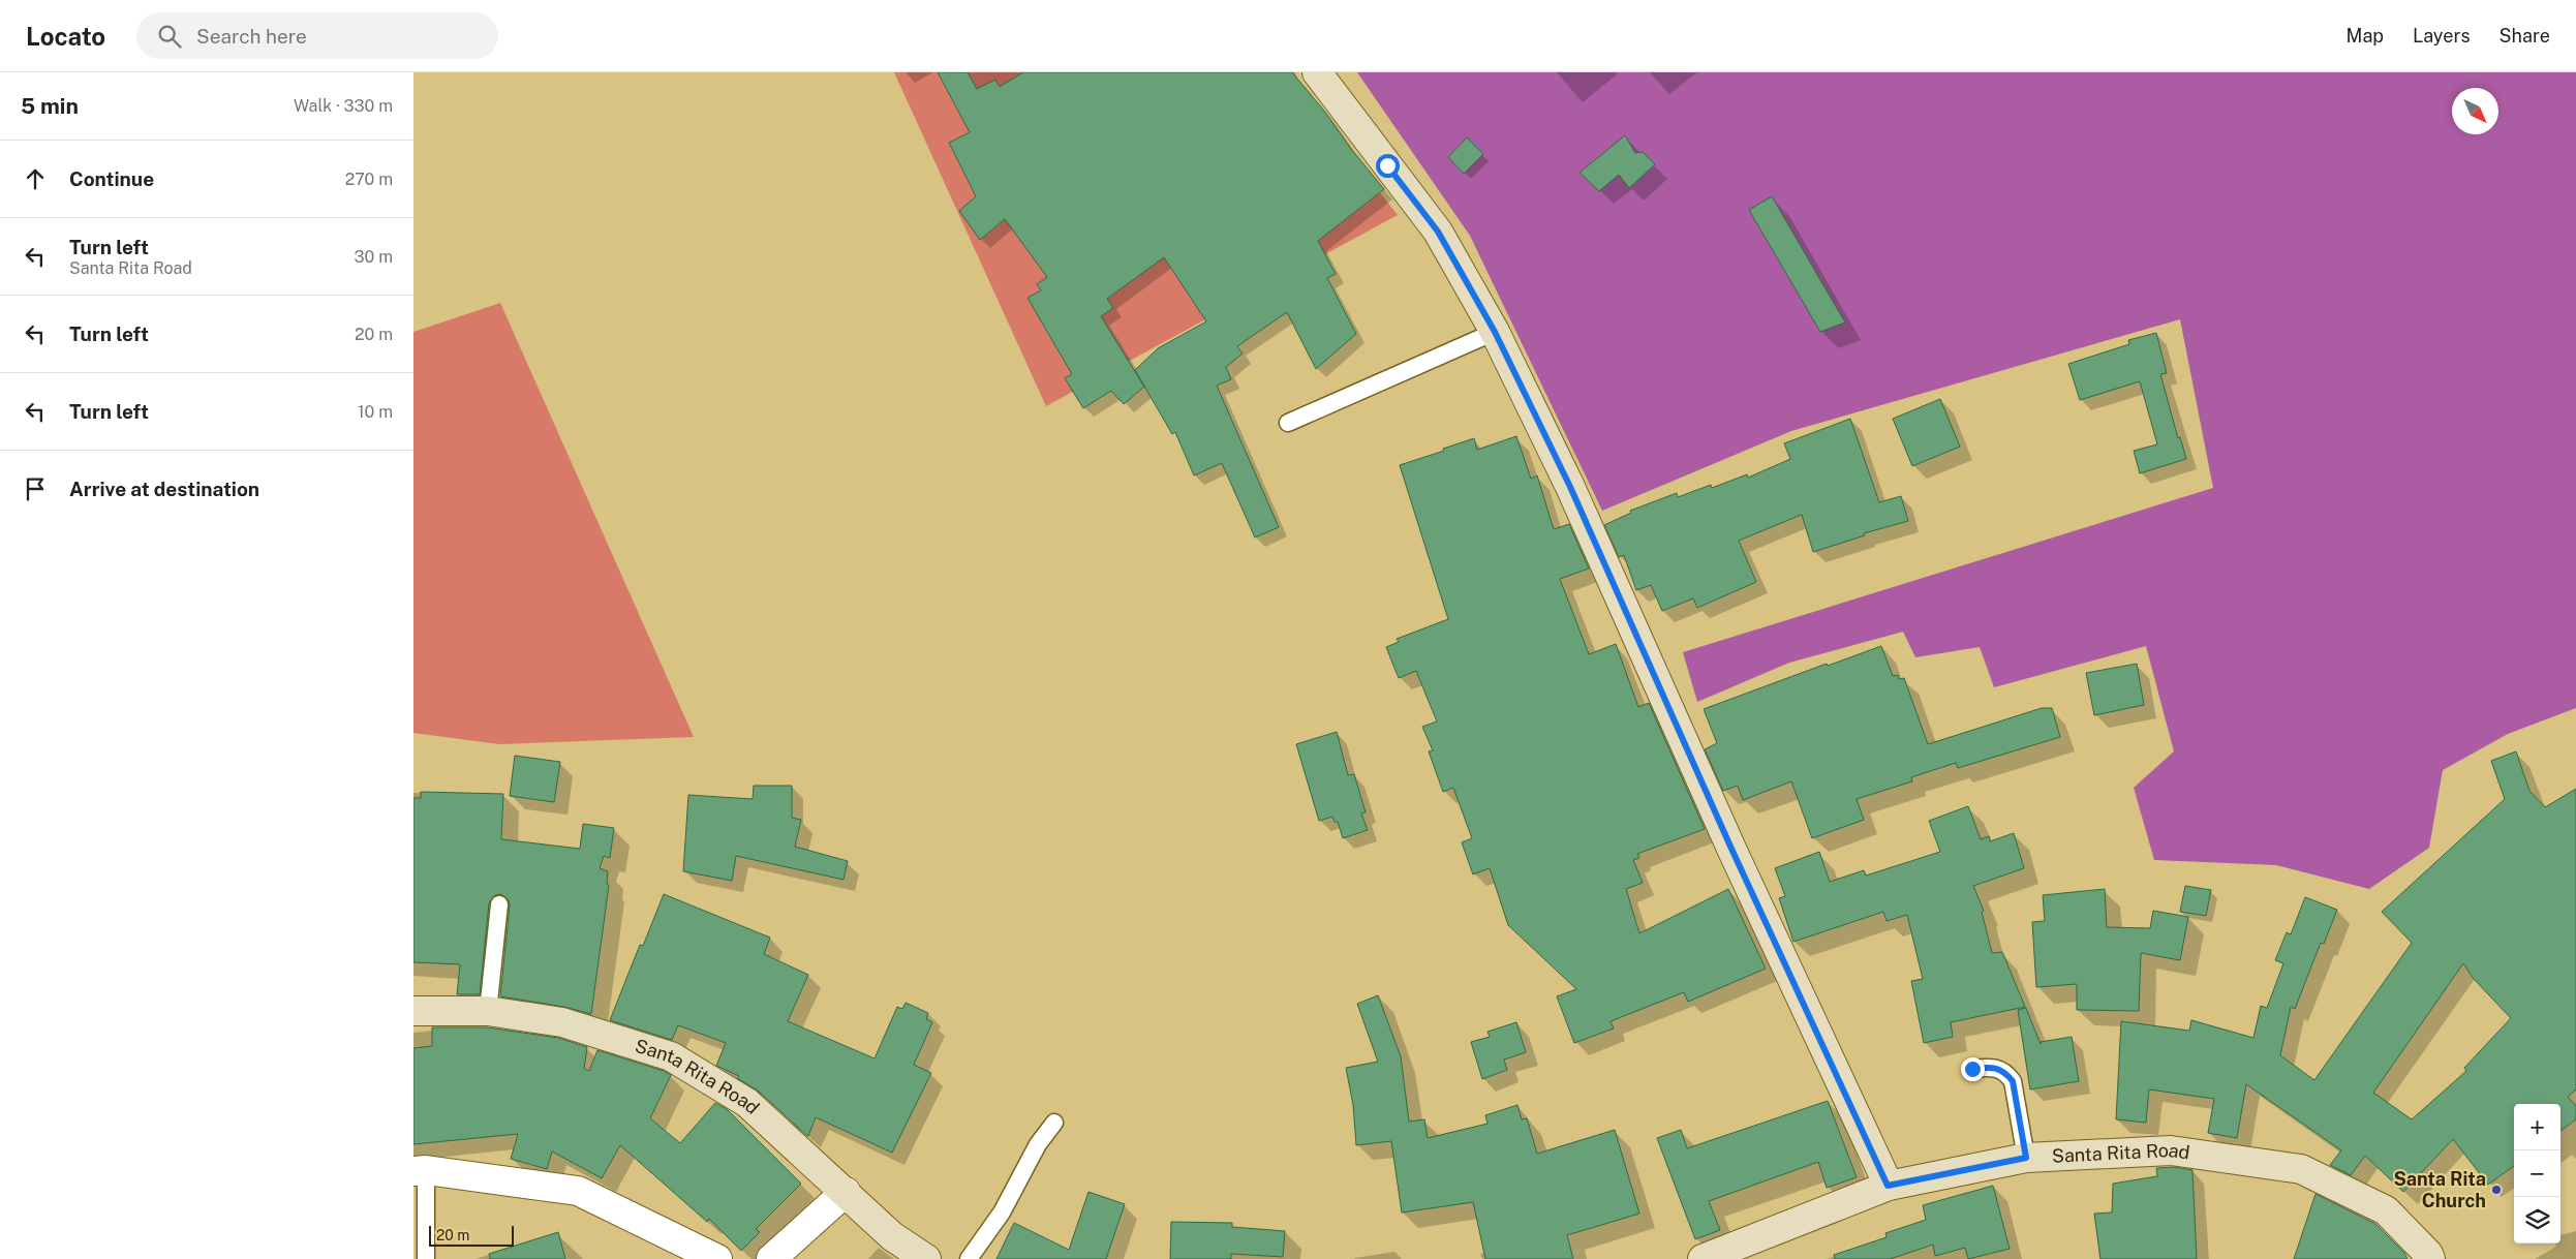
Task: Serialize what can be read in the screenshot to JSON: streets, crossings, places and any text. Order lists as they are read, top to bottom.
{
  "streets": {
    "street": ["Santa Rita Road"]
  },
  "places": ["Santa Rita Church"],
  "scale_bar": "20 m",
  "north": "bottom right",
  "page": {
    "header": "Locato",
    "search": "Search here",
    "nav": ["Map", "Layers", "Share"],
    "heading": ["5 min", "Walk · 330 m"],
    "list": [
      ["Continue", "270 m"],
      ["Turn left", "Santa Rita Road", "30 m"],
      ["Turn left", "20 m"],
      ["Turn left", "10 m"],
      "Arrive at destination"
    ],
    "map_buttons": ["+", "−"],
    "scale": "20 m"
  }
}
